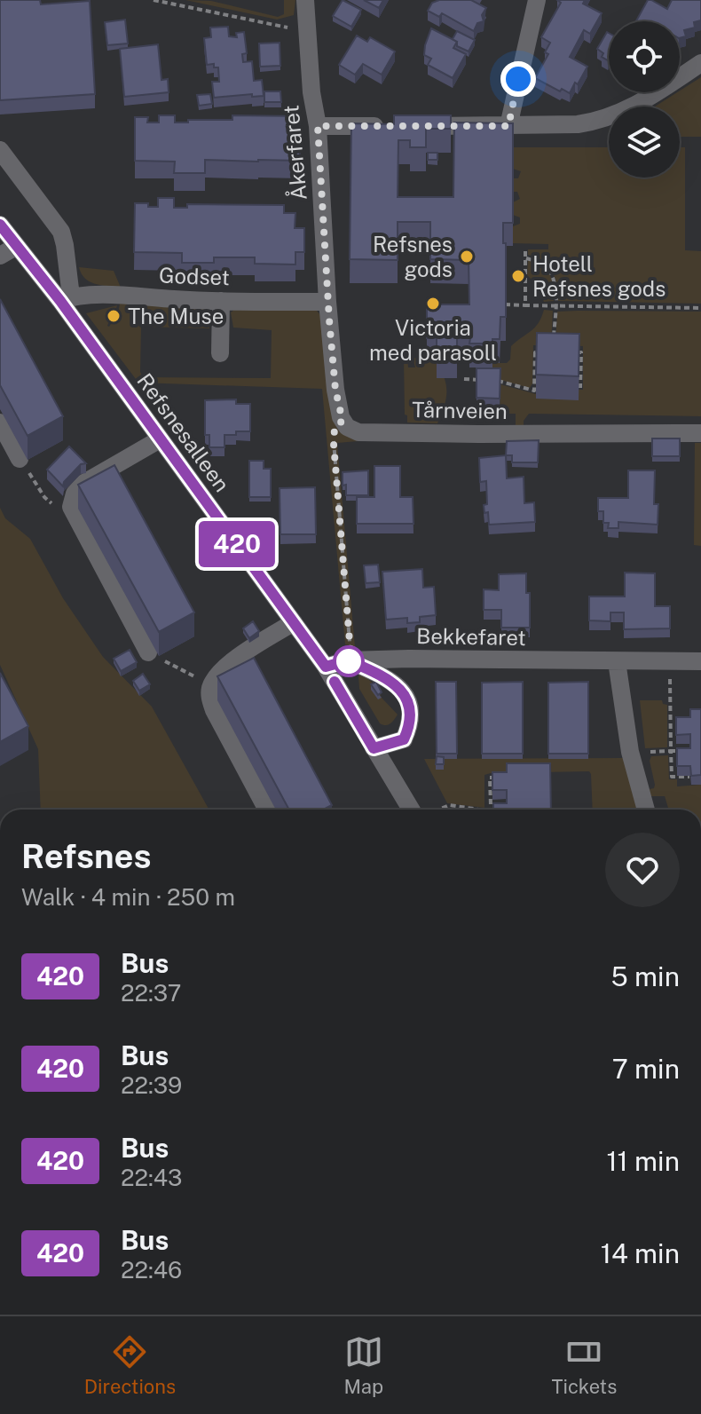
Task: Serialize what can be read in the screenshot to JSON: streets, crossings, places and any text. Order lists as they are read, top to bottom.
{
  "streets": {
    "street": [
      "Åkerfaret",
      "Godset",
      "Tårnveien",
      "Refsnesalleen",
      "Bekkefaret"
    ]
  },
  "crossings": [
    ["Åkerfaret", "Godset"],
    ["Godset", "Refsnesalleen"],
    ["Refsnesalleen", "Bekkefaret"]
  ],
  "places": [
    "Refsnes gods",
    "Hotell Refsnes gods",
    "Victoria med parasoll",
    "The Muse"
  ],
  "lines": ["bus line 420"],
  "page": {
    "on_map": "420",
    "heading": ["Refsnes", "Walk · 4 min · 250 m"],
    "list": [
      {
        "mark": "420",
        "name": "Bus",
        "note": "22:37",
        "value": "5 min"
      },
      {
        "mark": "420",
        "name": "Bus",
        "note": "22:39",
        "value": "7 min"
      },
      {
        "mark": "420",
        "name": "Bus",
        "note": "22:43",
        "value": "11 min"
      },
      {
        "mark": "420",
        "name": "Bus",
        "note": "22:46",
        "value": "14 min"
      }
    ],
    "tabs": ["Directions", "Map", "Tickets"]
  }
}
